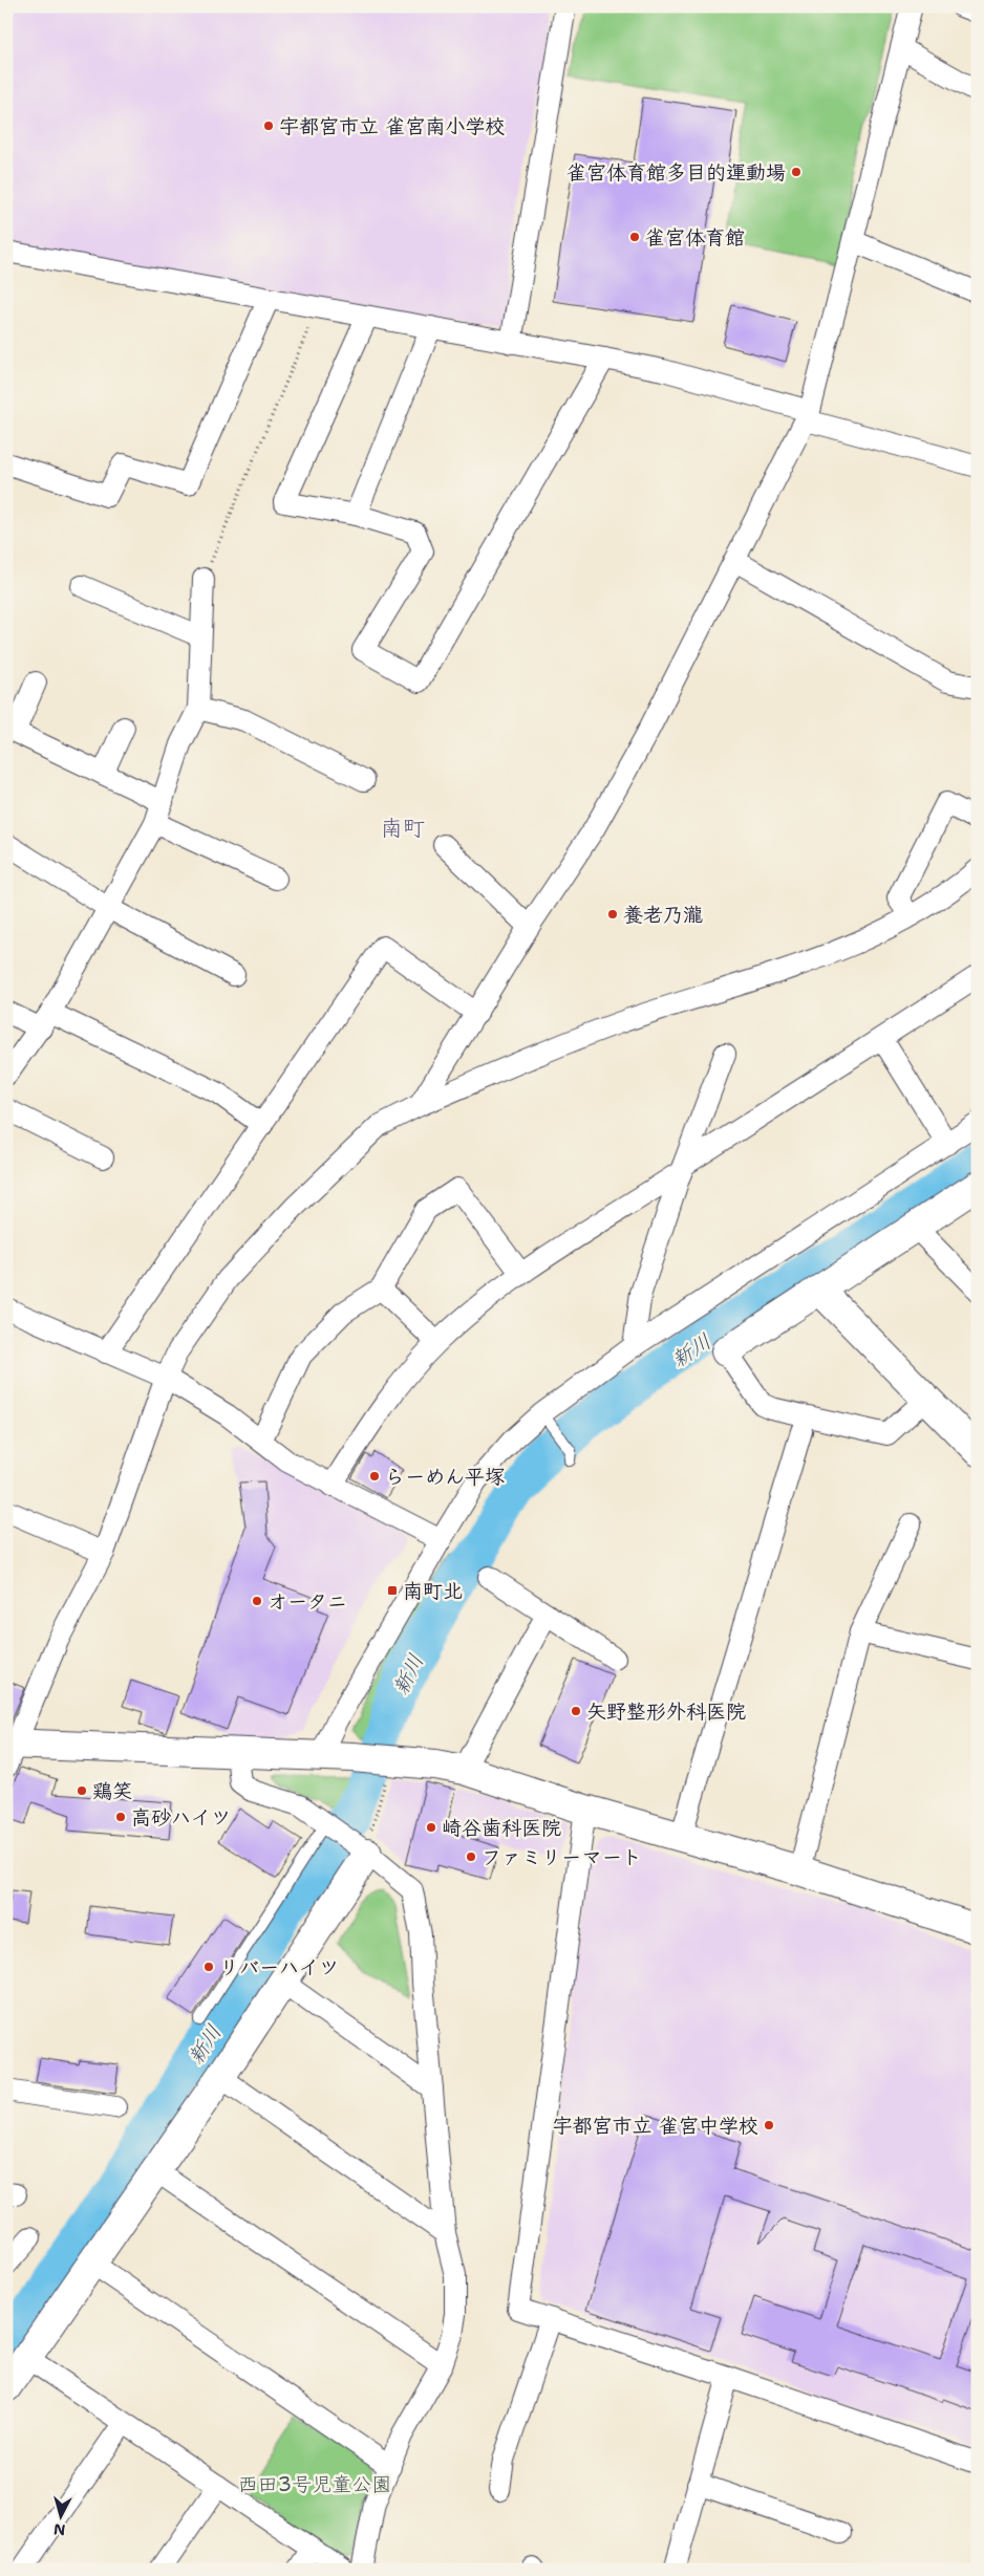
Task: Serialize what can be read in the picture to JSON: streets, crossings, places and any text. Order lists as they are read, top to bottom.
{
  "districts": ["南町"],
  "water": ["新川"],
  "parks": ["西田3号児童公園"],
  "places": {
    "other": [
      "宇都宮市立 雀宮南小学校",
      "雀宮体育館多目的運動場",
      "雀宮体育館",
      "養老乃瀧",
      "らーめん平塚",
      "オータニ",
      "矢野整形外科医院",
      "鶏笑",
      "高砂ハイツ",
      "崎谷歯科医院",
      "ファミリーマート",
      "リバーハイツ",
      "宇都宮市立 雀宮中学校"
    ],
    "transit": ["南町北"]
  },
  "north": "bottom"
}
